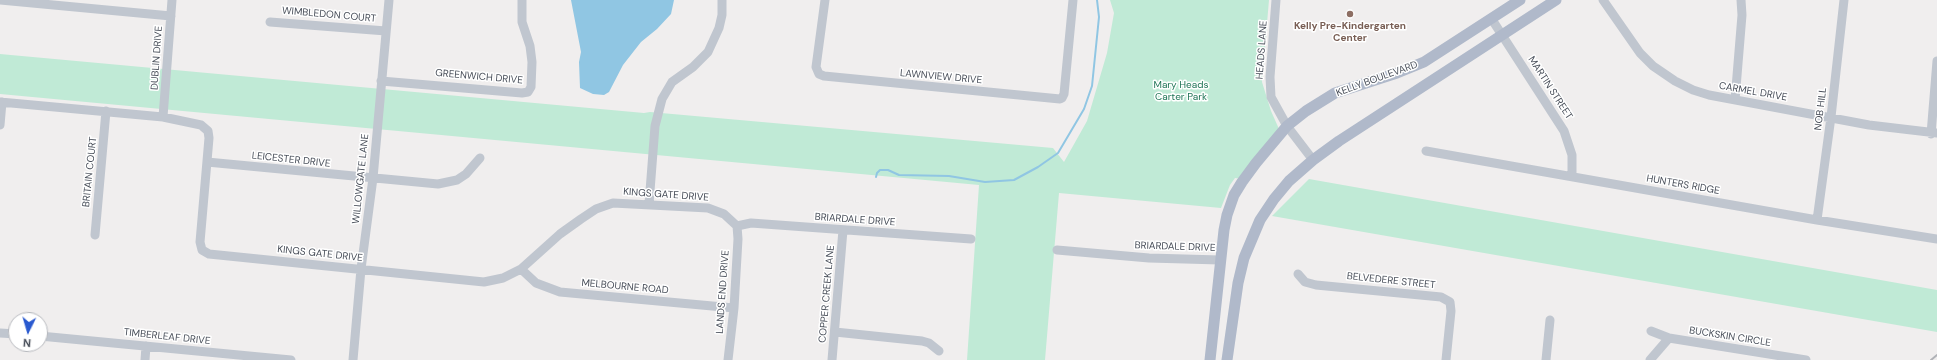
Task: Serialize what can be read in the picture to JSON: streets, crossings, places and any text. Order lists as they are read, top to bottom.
{
  "streets": {
    "main road": ["KELLY BOULEVARD"],
    "street": [
      "WIMBLEDON COURT",
      "HEADS LANE",
      "DUBLIN DRIVE",
      "GREENWICH DRIVE",
      "LAWNVIEW DRIVE",
      "MARTIN STREET",
      "CARMEL DRIVE",
      "NOB HILL",
      "LEICESTER DRIVE",
      "BRITAIN COURT",
      "WILLOWGATE LANE",
      "HUNTERS RIDGE",
      "KINGS GATE DRIVE",
      "BRIARDALE DRIVE",
      "BELVEDERE STREET",
      "MELBOURNE ROAD",
      "LANDS END DRIVE",
      "COPPER CREEK LANE",
      "TIMBERLEAF DRIVE",
      "BUCKSKIN CIRCLE"
    ]
  },
  "crossings": [
    ["WIMBLEDON COURT", "WILLOWGATE LANE"],
    ["HEADS LANE", "KELLY BOULEVARD"],
    ["DUBLIN DRIVE", "KINGS GATE DRIVE"],
    ["GREENWICH DRIVE", "WILLOWGATE LANE"],
    ["KELLY BOULEVARD", "MARTIN STREET"],
    ["KELLY BOULEVARD", "BRIARDALE DRIVE"],
    ["MARTIN STREET", "HUNTERS RIDGE"],
    ["CARMEL DRIVE", "NOB HILL"],
    ["NOB HILL", "HUNTERS RIDGE"],
    ["LEICESTER DRIVE", "WILLOWGATE LANE"],
    ["LEICESTER DRIVE", "KINGS GATE DRIVE"],
    ["BRITAIN COURT", "KINGS GATE DRIVE"],
    ["WILLOWGATE LANE", "KINGS GATE DRIVE"],
    ["KINGS GATE DRIVE", "BRIARDALE DRIVE"],
    ["KINGS GATE DRIVE", "MELBOURNE ROAD"],
    ["KINGS GATE DRIVE", "LANDS END DRIVE"],
    ["BRIARDALE DRIVE", "LANDS END DRIVE"],
    ["BRIARDALE DRIVE", "COPPER CREEK LANE"],
    ["MELBOURNE ROAD", "LANDS END DRIVE"]
  ],
  "parks": ["Mary Heads Carter Park"],
  "places": ["Kelly Pre-Kindergarten Center"],
  "north": "bottom"
}
